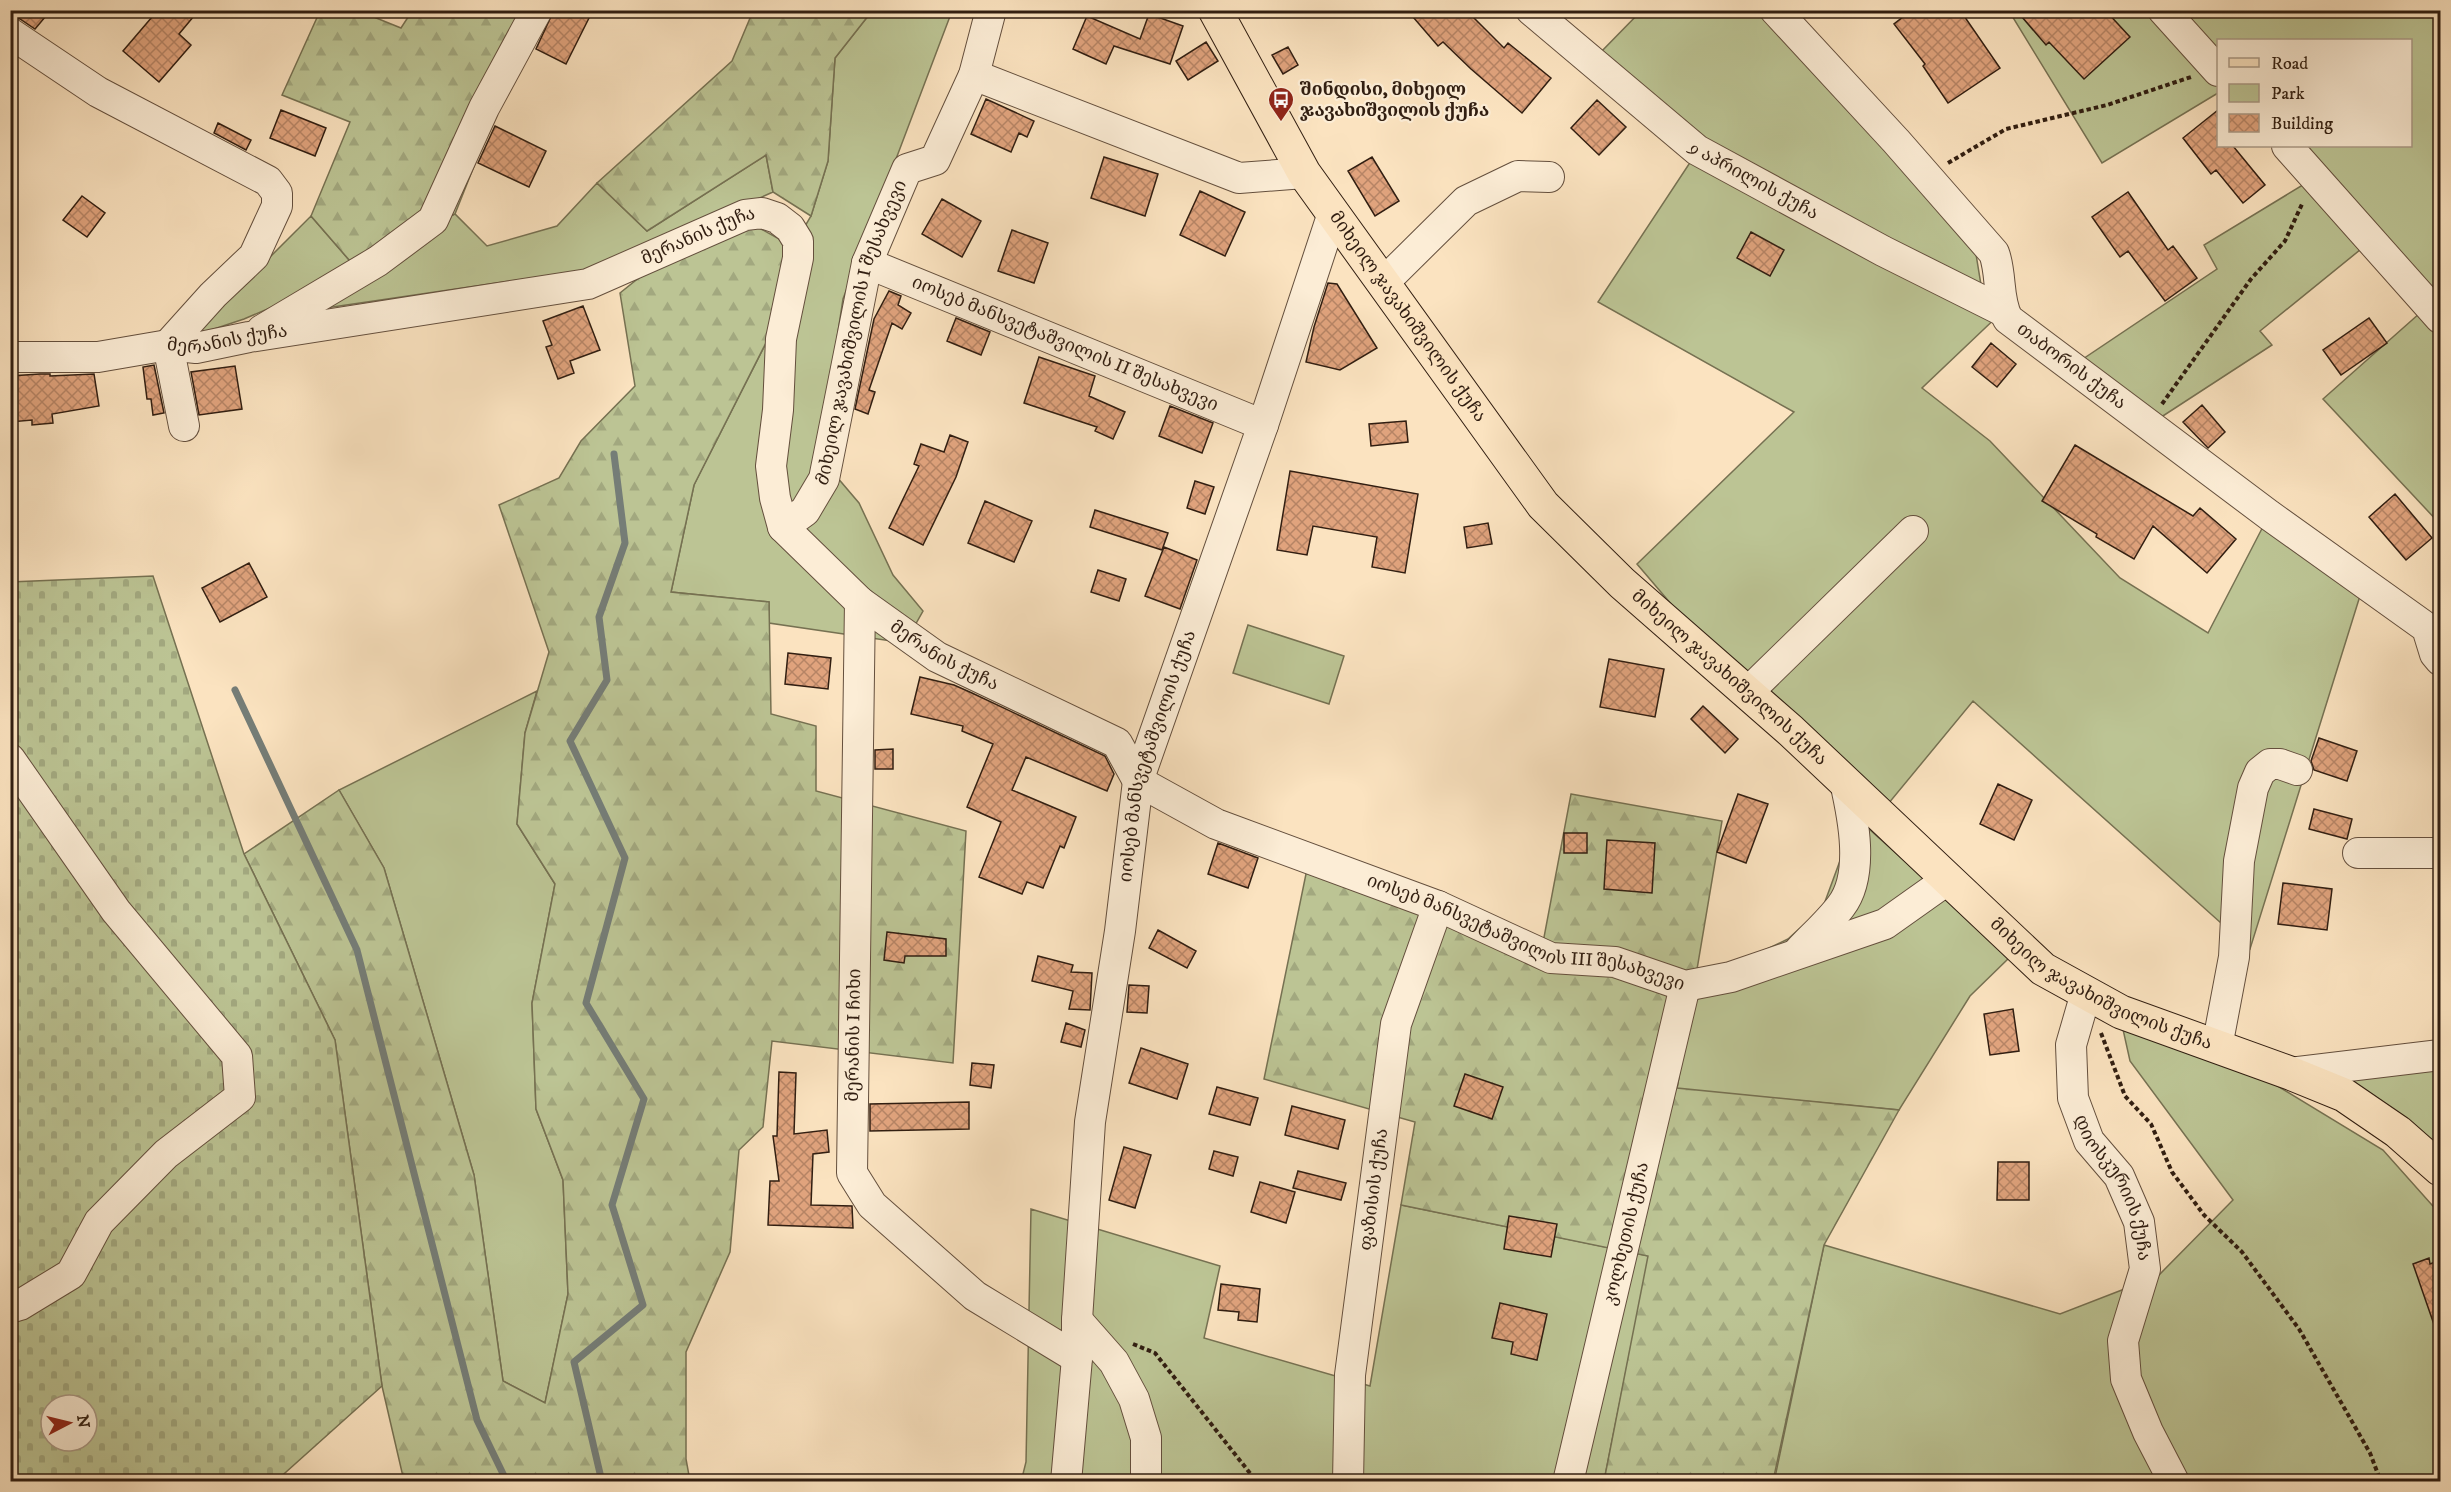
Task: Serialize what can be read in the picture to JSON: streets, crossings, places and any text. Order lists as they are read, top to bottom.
{
  "streets": {
    "main road": ["მიხეილ ჯავახიშვილის ქუჩა"],
    "street": [
      "9 აპრილის ქუჩა",
      "მერანის ქუჩა",
      "მიხეილ ჯავახიშვილის I შესახვევი",
      "იოსებ მანსვეტაშვილის II შესახვევი",
      "თაბორის ქუჩა",
      "იოსებ მანსვეტაშვილის ქუჩა",
      "იოსებ მანსვეტაშვილის III შესახვევი",
      "მერანის I ჩიხი",
      "დიოსკურიის ქუჩა",
      "ფაზისის ქუჩა",
      "კოლხეთის ქუჩა"
    ]
  },
  "crossings": [
    ["9 აპრილის ქუჩა", "თაბორის ქუჩა"],
    ["მერანის ქუჩა", "მიხეილ ჯავახიშვილის I შესახვევი"],
    ["მერანის ქუჩა", "იოსებ მანსვეტაშვილის ქუჩა"],
    ["მერანის ქუჩა", "იოსებ მანსვეტაშვილის III შესახვევი"],
    ["მერანის ქუჩა", "მერანის I ჩიხი"],
    ["მიხეილ ჯავახიშვილის ქუჩა", "იოსებ მანსვეტაშვილის ქუჩა"],
    ["მიხეილ ჯავახიშვილის ქუჩა", "იოსებ მანსვეტაშვილის III შესახვევი"],
    ["მიხეილ ჯავახიშვილის ქუჩა", "დიოსკურიის ქუჩა"],
    ["მიხეილ ჯავახიშვილის I შესახვევი", "იოსებ მანსვეტაშვილის II შესახვევი"],
    ["იოსებ მანსვეტაშვილის II შესახვევი", "იოსებ მანსვეტაშვილის ქუჩა"],
    ["იოსებ მანსვეტაშვილის ქუჩა", "იოსებ მანსვეტაშვილის III შესახვევი"],
    ["იოსებ მანსვეტაშვილის ქუჩა", "მერანის I ჩიხი"],
    ["იოსებ მანსვეტაშვილის III შესახვევი", "ფაზისის ქუჩა"],
    ["იოსებ მანსვეტაშვილის III შესახვევი", "კოლხეთის ქუჩა"]
  ],
  "places": {
    "bus stop": ["შინდისი, მიხეილ ჯავახიშვილის ქუჩა"]
  },
  "legend": ["Road", "Park", "Building"],
  "north": "right"
}
